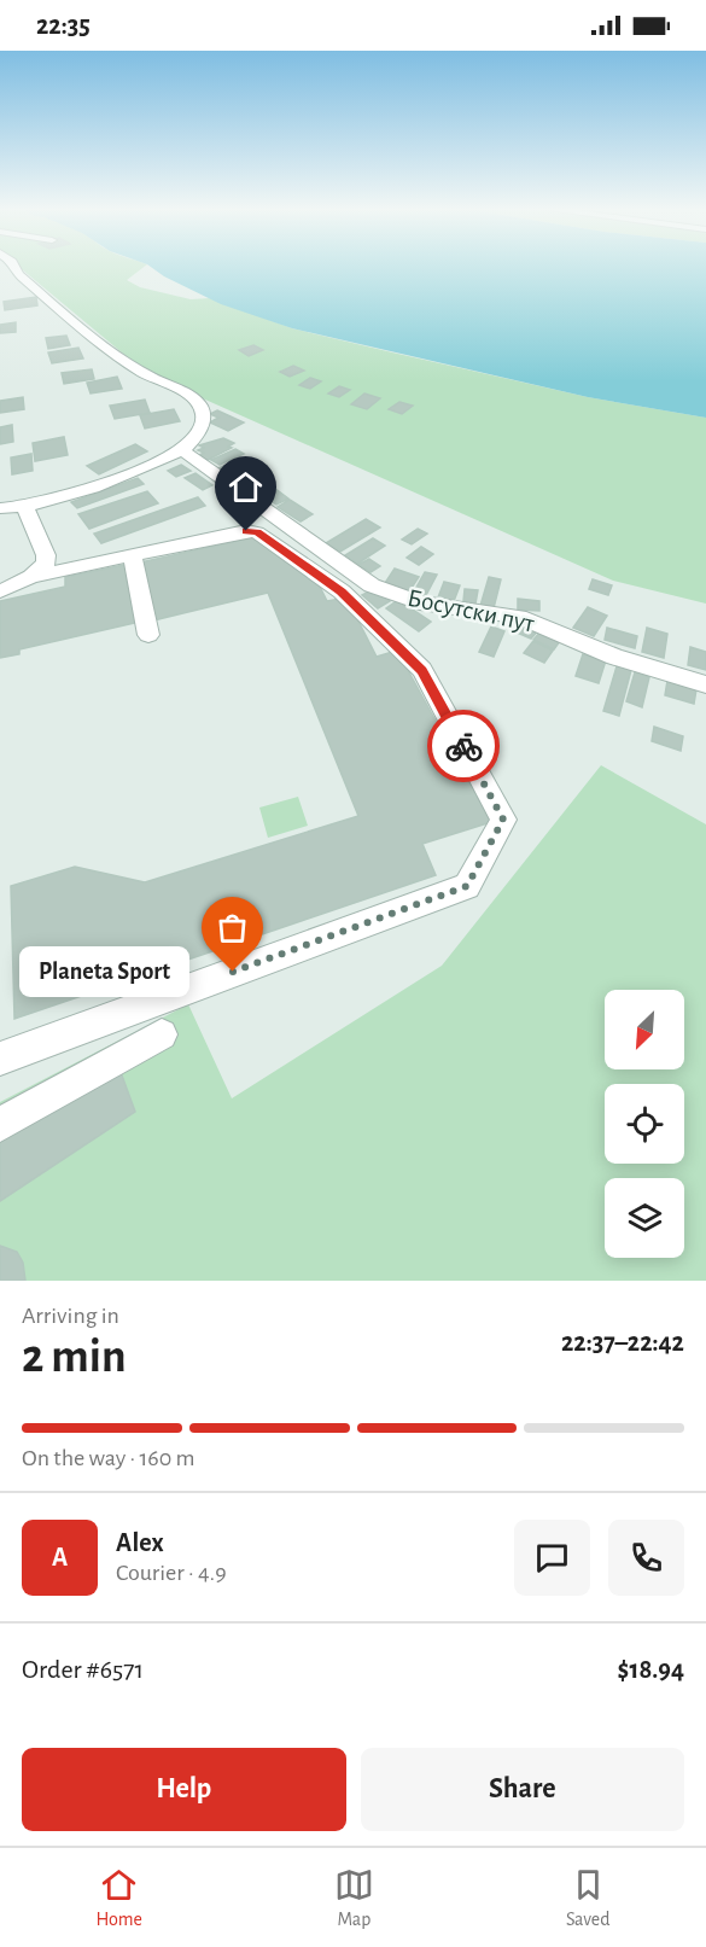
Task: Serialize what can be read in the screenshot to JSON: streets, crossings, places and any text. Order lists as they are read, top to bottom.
{
  "streets": {
    "street": ["Босутски пут"]
  },
  "places": ["Planeta Sport"],
  "north": "bottom left",
  "page": {
    "status": "22:35",
    "bubble": "Planeta Sport",
    "heading": ["2 min", "Arriving in", "22:37–22:42"],
    "panel": [
      "Alex",
      "Courier · 4.9",
      "Order #6571",
      "$18.94"
    ],
    "bar": "On the way · 160 m",
    "round": "A",
    "buttons": ["Help", "Share"],
    "tabs": ["Home", "Map", "Saved"]
  }
}
